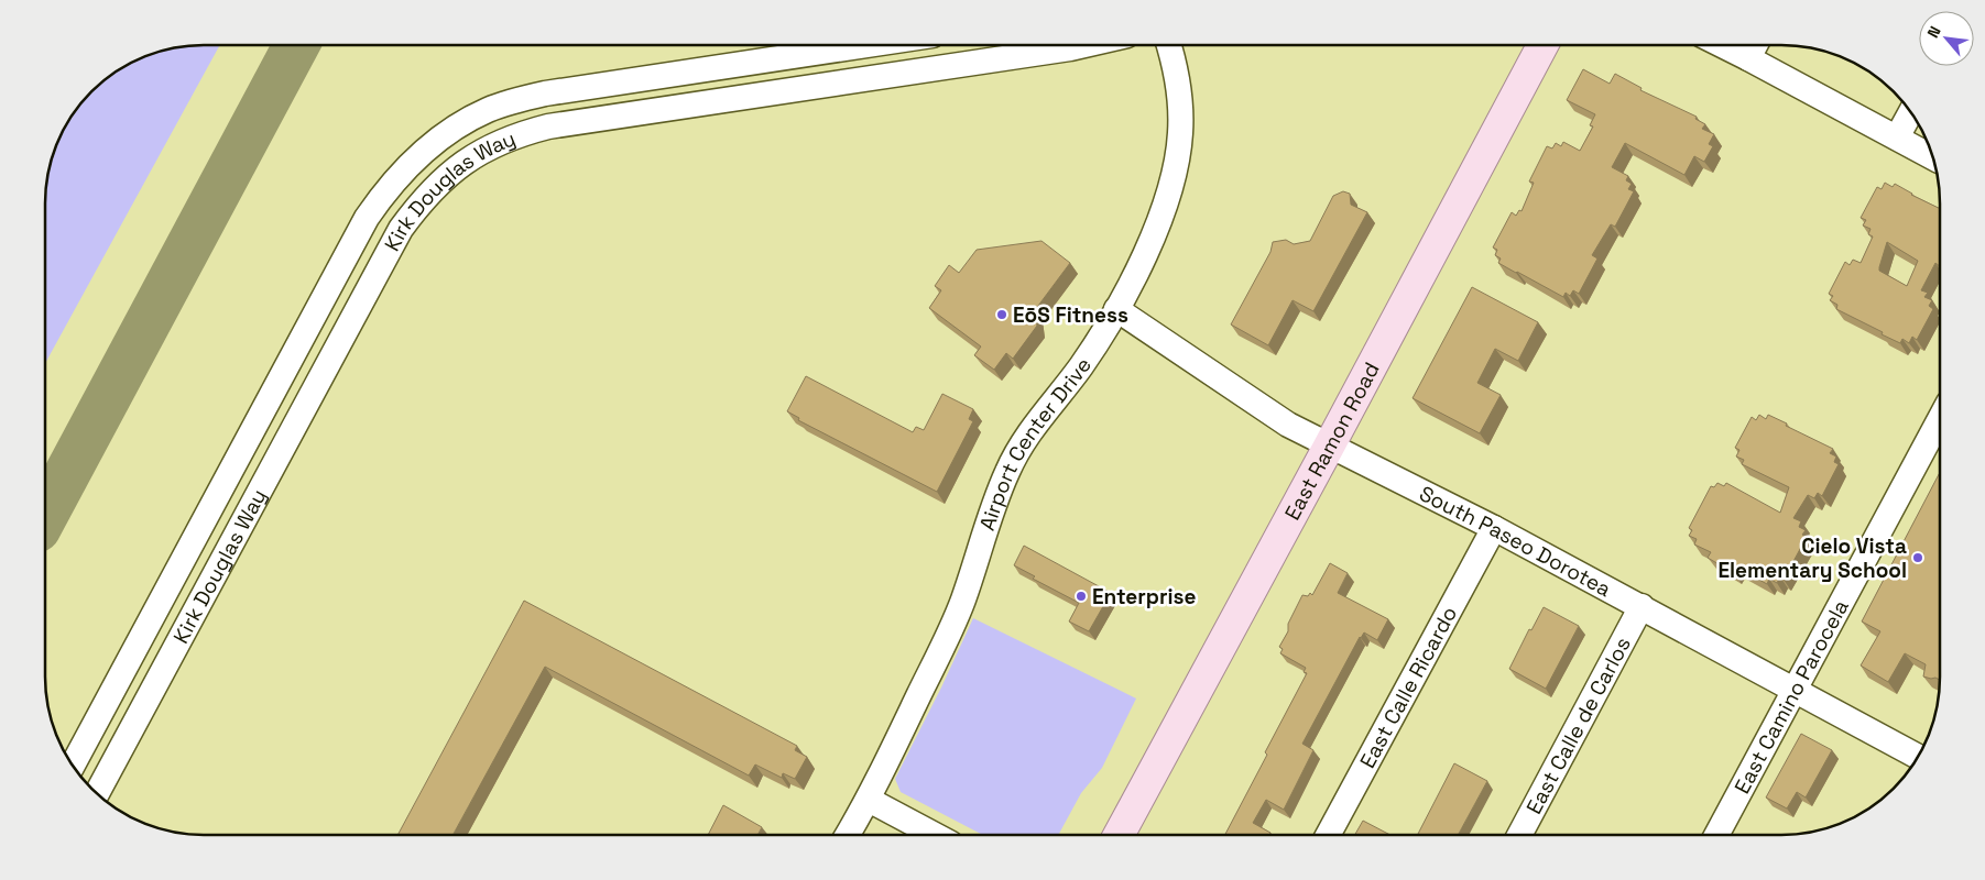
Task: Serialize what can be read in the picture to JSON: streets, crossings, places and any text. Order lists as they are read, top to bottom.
{
  "streets": {
    "main road": ["East Ramon Road"],
    "street": [
      "Kirk Douglas Way",
      "Airport Center Drive",
      "South Paseo Dorotea",
      "East Calle Ricardo",
      "East Camino Parocela",
      "East Calle de Carlos"
    ]
  },
  "crossings": [
    ["East Ramon Road", "South Paseo Dorotea"],
    ["Airport Center Drive", "South Paseo Dorotea"],
    ["South Paseo Dorotea", "East Calle Ricardo"],
    ["South Paseo Dorotea", "East Camino Parocela"],
    ["South Paseo Dorotea", "East Calle de Carlos"]
  ],
  "places": ["EōS Fitness", "Cielo Vista Elementary School", "Enterprise"],
  "north": "top left"
}
